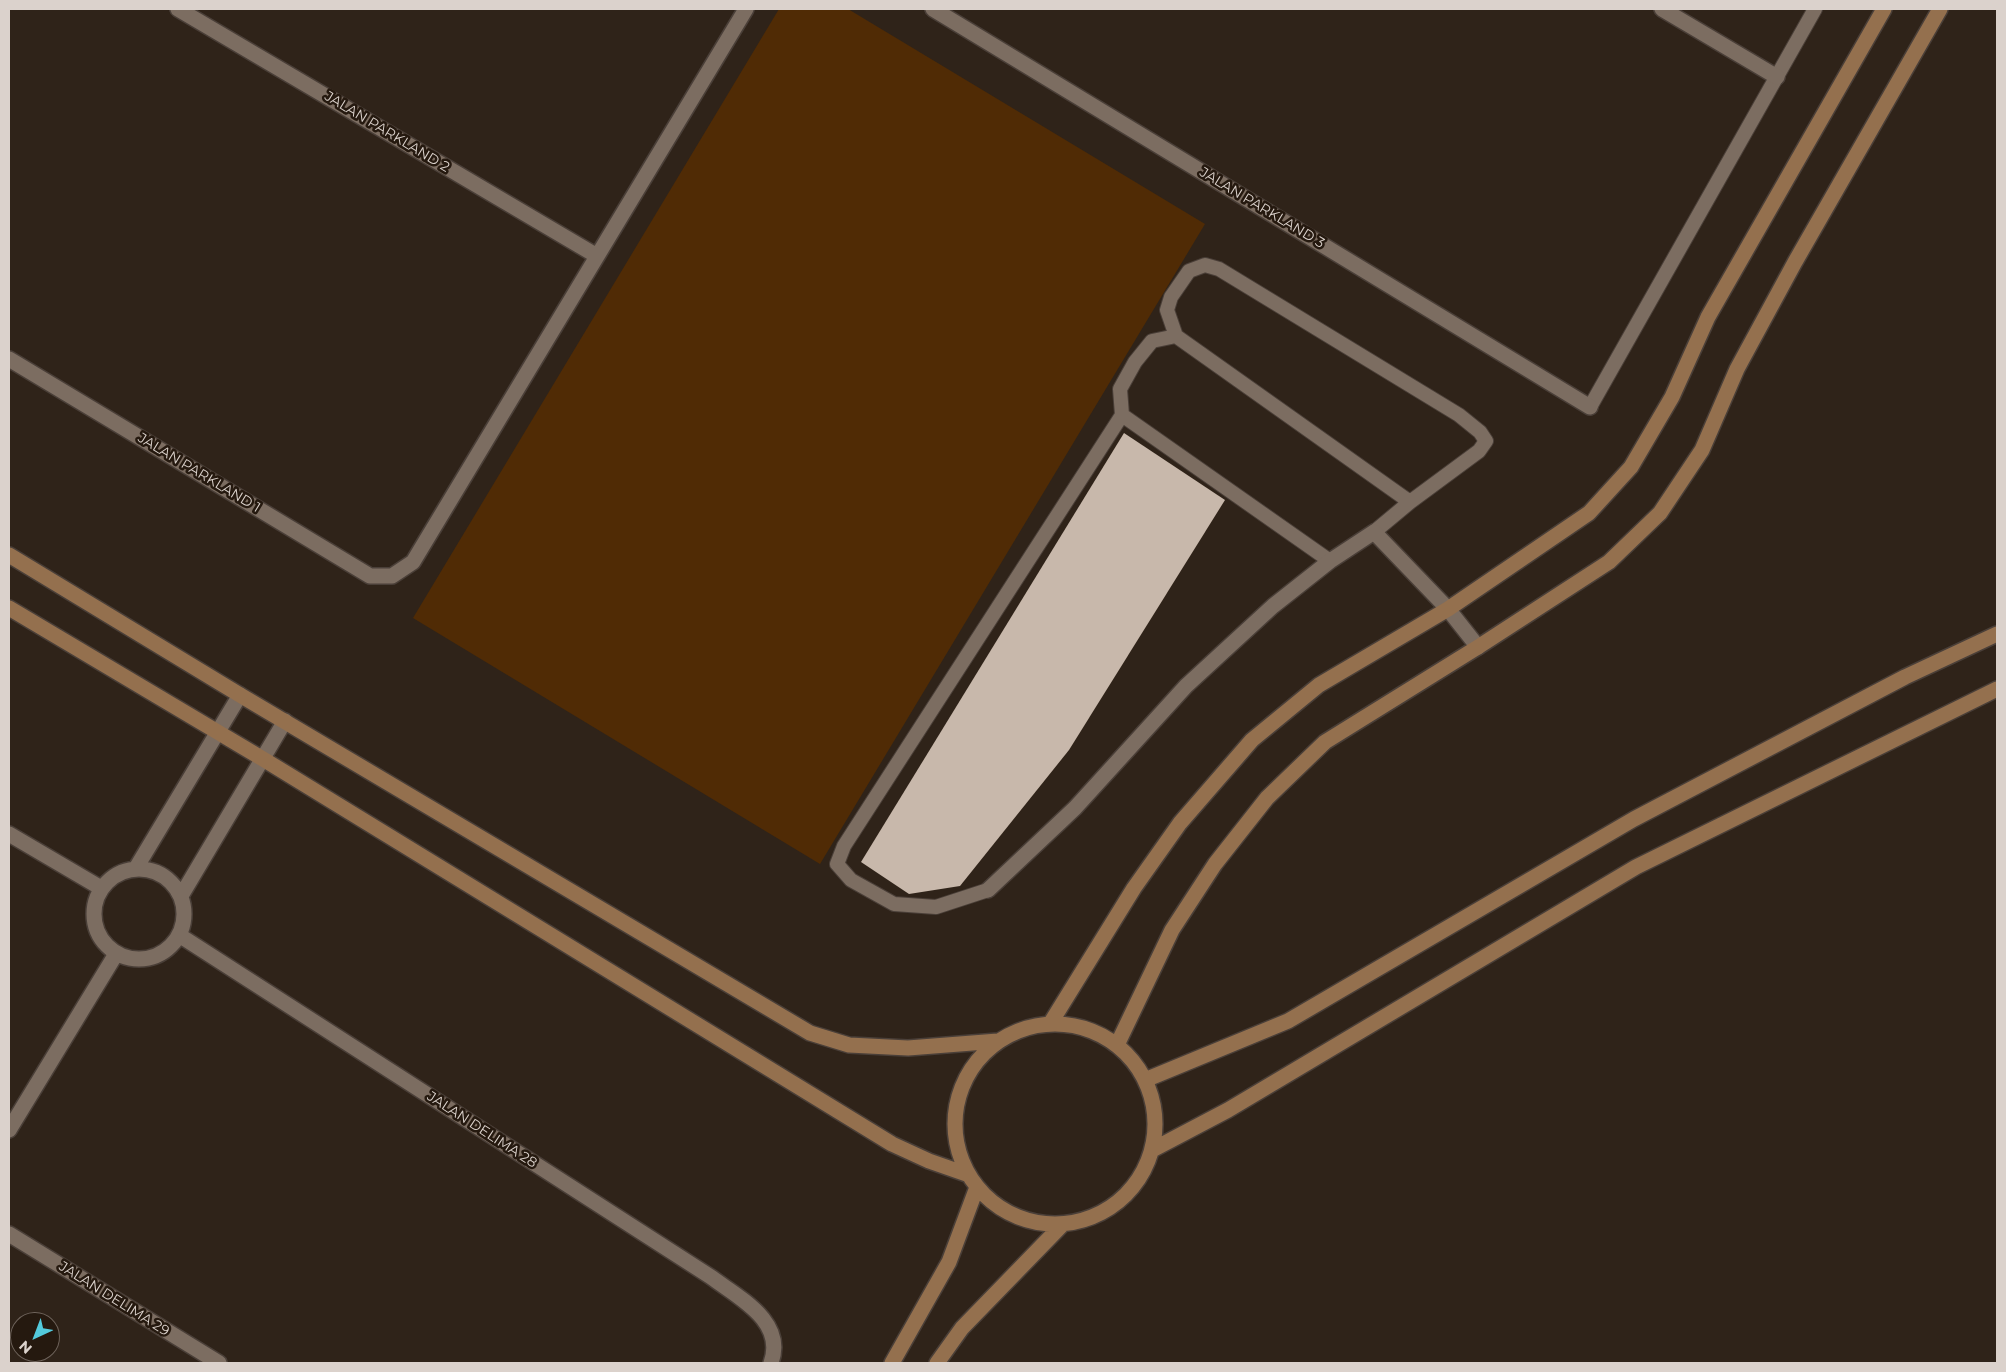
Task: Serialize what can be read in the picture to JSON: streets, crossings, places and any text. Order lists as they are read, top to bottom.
{
  "streets": {
    "street": [
      "JALAN PARKLAND 2",
      "JALAN PARKLAND 3",
      "JALAN PARKLAND 1",
      "JALAN DELIMA 28",
      "JALAN DELIMA 29"
    ]
  },
  "crossings": [
    ["JALAN PARKLAND 2", "JALAN PARKLAND 1"]
  ],
  "north": "bottom left"
}
